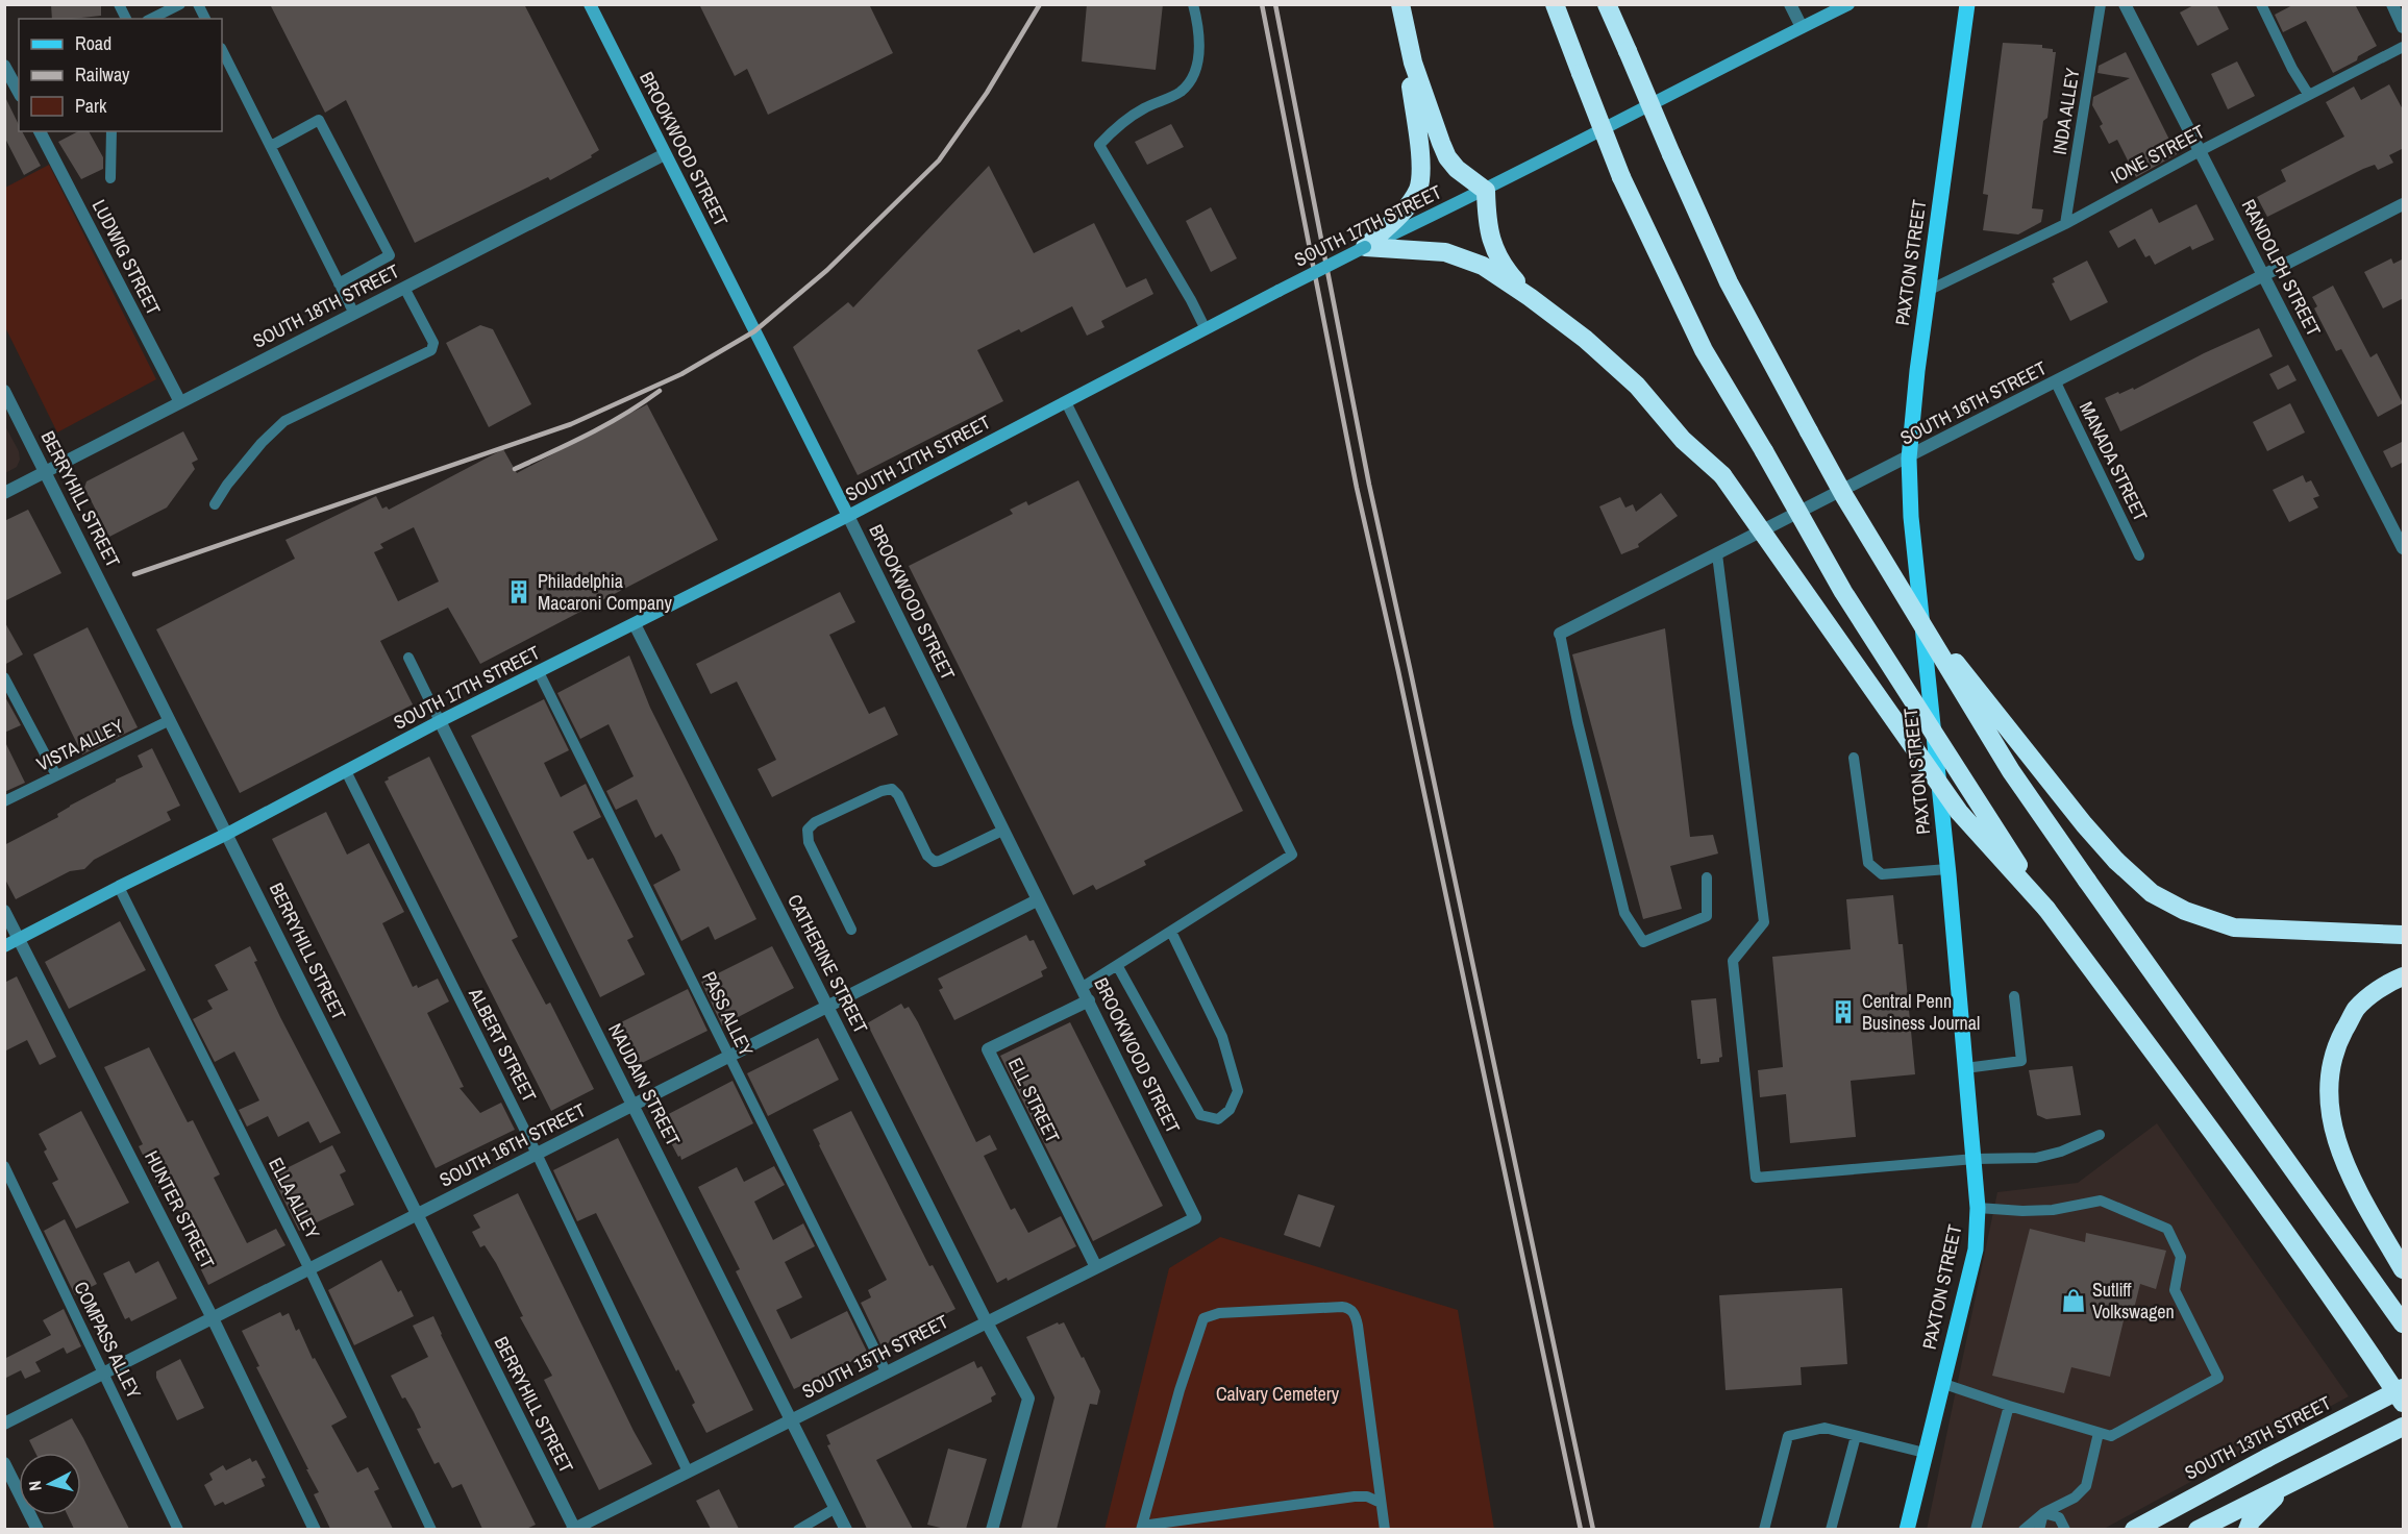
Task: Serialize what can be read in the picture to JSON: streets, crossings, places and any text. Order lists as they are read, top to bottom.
{
  "streets": {
    "highway": ["SOUTH 13TH STREET"],
    "main road": ["BROOKWOOD STREET", "SOUTH 17TH STREET", "PAXTON STREET"],
    "street": [
      "LUDWIG STREET",
      "RANDOLPH STREET",
      "SOUTH 18TH STREET",
      "SOUTH 16TH STREET",
      "BERRYHILL STREET",
      "CATHERINE STREET",
      "NAUDAIN STREET",
      "ELL STREET",
      "HUNTER STREET",
      "SOUTH 15TH STREET"
    ],
    "lane": [
      "INDA ALLEY",
      "IONE STREET",
      "MANADA STREET",
      "VISTA ALLEY",
      "PASS ALLEY",
      "ALBERT STREET",
      "ELLA ALLEY",
      "COMPASS ALLEY"
    ]
  },
  "crossings": [
    ["INDA ALLEY", "IONE STREET"],
    ["BROOKWOOD STREET", "SOUTH 17TH STREET"],
    ["BROOKWOOD STREET", "SOUTH 18TH STREET"],
    ["BROOKWOOD STREET", "SOUTH 16TH STREET"],
    ["BROOKWOOD STREET", "ELL STREET"],
    ["BROOKWOOD STREET", "SOUTH 15TH STREET"],
    ["IONE STREET", "PAXTON STREET"],
    ["IONE STREET", "RANDOLPH STREET"],
    ["SOUTH 17TH STREET", "BERRYHILL STREET"],
    ["SOUTH 17TH STREET", "CATHERINE STREET"],
    ["SOUTH 17TH STREET", "PASS ALLEY"],
    ["SOUTH 17TH STREET", "ALBERT STREET"],
    ["SOUTH 17TH STREET", "NAUDAIN STREET"],
    ["SOUTH 17TH STREET", "ELLA ALLEY"],
    ["SOUTH 17TH STREET", "HUNTER STREET"],
    ["LUDWIG STREET", "SOUTH 18TH STREET"],
    ["PAXTON STREET", "SOUTH 16TH STREET"],
    ["RANDOLPH STREET", "SOUTH 16TH STREET"],
    ["SOUTH 18TH STREET", "BERRYHILL STREET"],
    ["SOUTH 16TH STREET", "MANADA STREET"],
    ["SOUTH 16TH STREET", "BERRYHILL STREET"],
    ["SOUTH 16TH STREET", "CATHERINE STREET"],
    ["SOUTH 16TH STREET", "PASS ALLEY"],
    ["SOUTH 16TH STREET", "ALBERT STREET"],
    ["SOUTH 16TH STREET", "NAUDAIN STREET"],
    ["SOUTH 16TH STREET", "ELLA ALLEY"],
    ["SOUTH 16TH STREET", "HUNTER STREET"],
    ["SOUTH 16TH STREET", "COMPASS ALLEY"],
    ["BERRYHILL STREET", "VISTA ALLEY"],
    ["BERRYHILL STREET", "SOUTH 15TH STREET"],
    ["CATHERINE STREET", "SOUTH 15TH STREET"],
    ["PASS ALLEY", "SOUTH 15TH STREET"],
    ["ALBERT STREET", "SOUTH 15TH STREET"],
    ["NAUDAIN STREET", "SOUTH 15TH STREET"],
    ["ELL STREET", "SOUTH 15TH STREET"]
  ],
  "parks": ["Calvary Cemetery"],
  "places": {
    "building": ["Philadelphia Macaroni Company", "Central Penn Business Journal"],
    "shop": ["Sutliff Volkswagen"]
  },
  "legend": ["Road", "Railway", "Park"],
  "north": "left"
}
